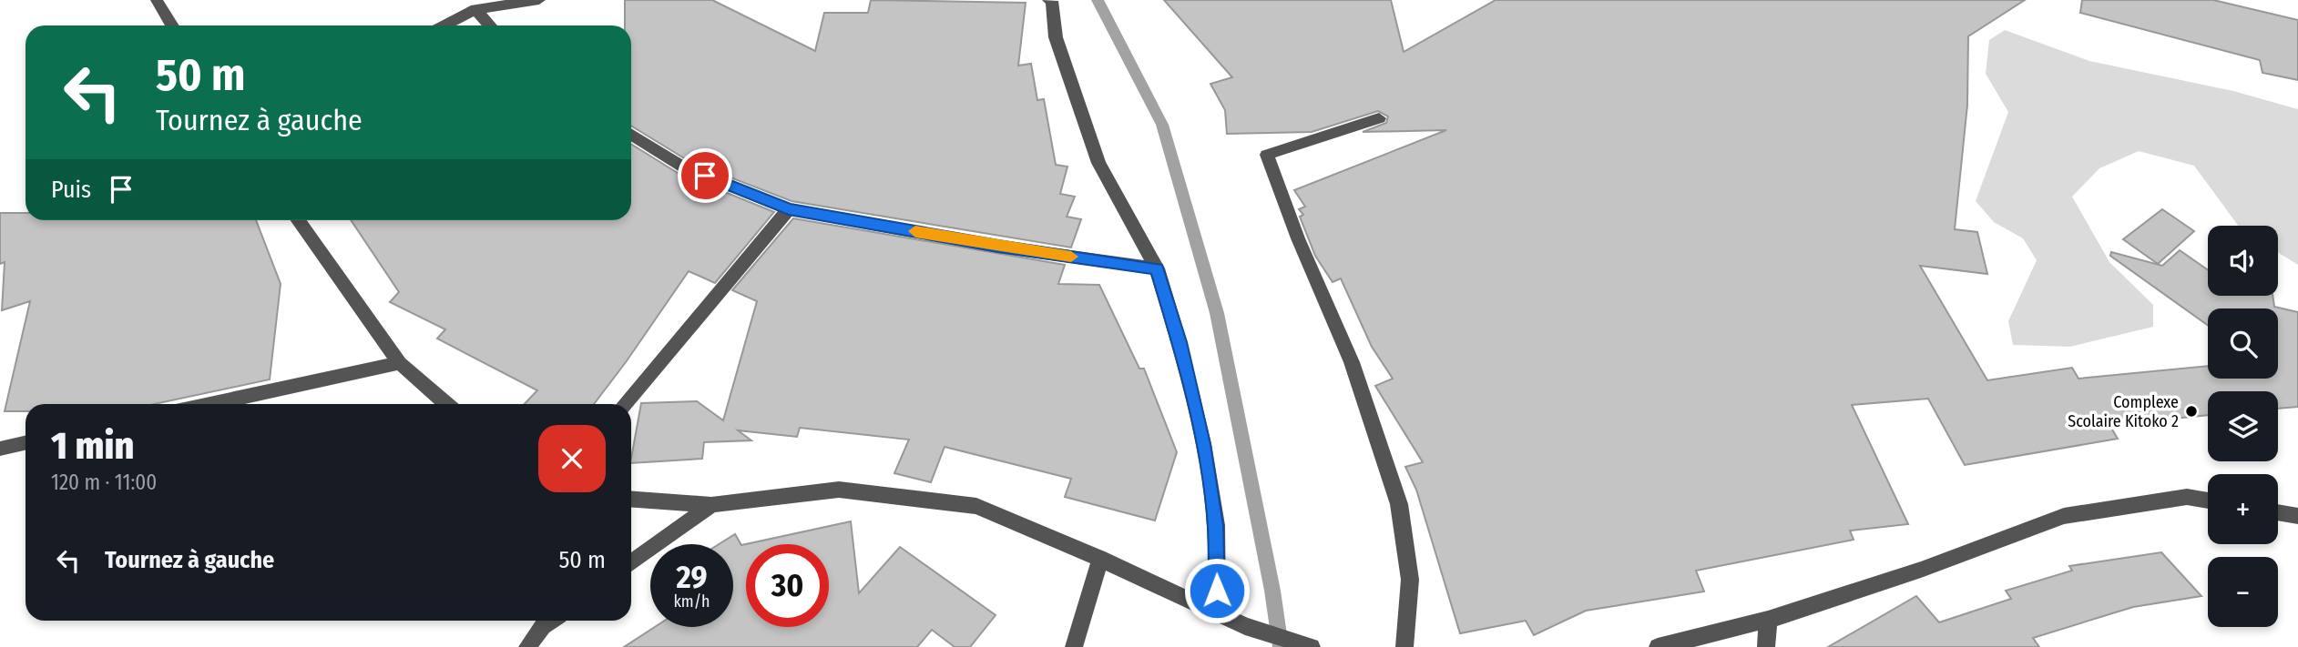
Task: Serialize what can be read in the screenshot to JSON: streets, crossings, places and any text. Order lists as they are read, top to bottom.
{
  "places": ["Complexe Scolaire Kitoko 2"],
  "page": {
    "turn": ["50 m", "Tournez à gauche"],
    "then": "Puis",
    "map_buttons": ["+", "−"],
    "heading": ["1 min", "120 m · 11:00"],
    "list": [
      {
        "name": "Tournez à gauche",
        "value": "50 m"
      }
    ],
    "speed": "29 km/h",
    "limit": "30"
  }
}
